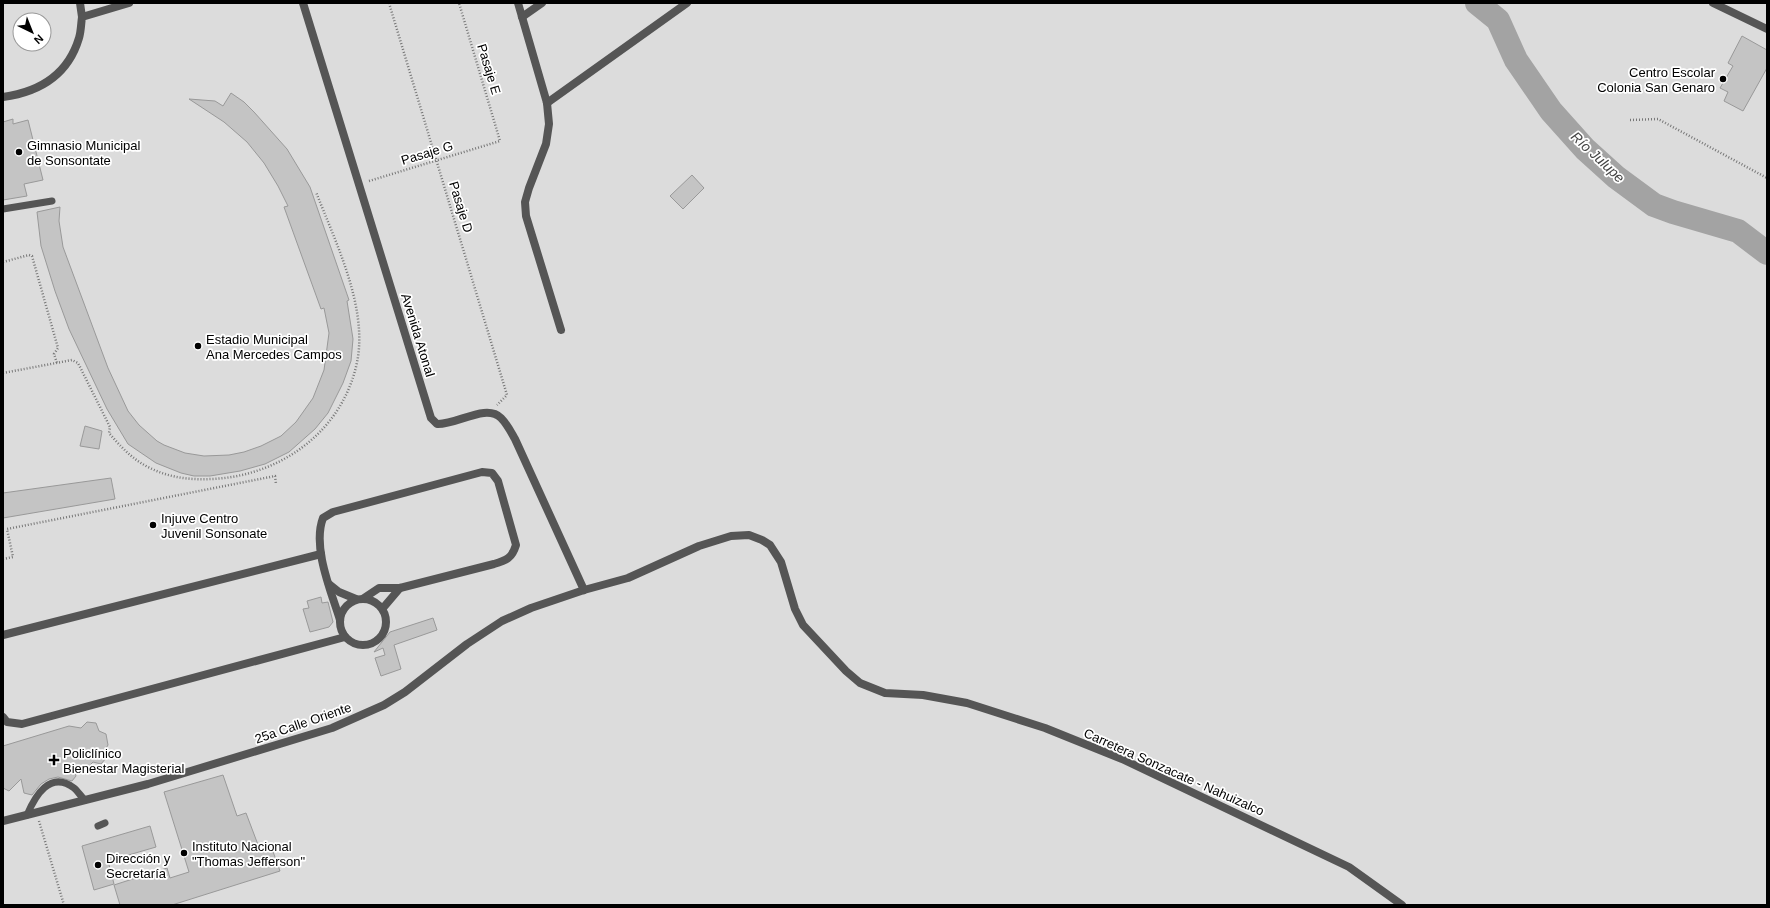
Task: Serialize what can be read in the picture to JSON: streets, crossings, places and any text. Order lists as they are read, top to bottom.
{
  "streets": {
    "street": ["Avenida Atonal", "25a Calle Oriente", "Carretera Sonzacate - Nahuizalco"],
    "path": ["Pasaje E", "Pasaje G", "Pasaje D"]
  },
  "crossings": [
    ["Pasaje E", "Pasaje G"],
    ["Pasaje G", "Pasaje D"],
    ["Pasaje G", "Avenida Atonal"],
    ["Pasaje D", "Avenida Atonal"],
    ["25a Calle Oriente", "Carretera Sonzacate - Nahuizalco"]
  ],
  "water": ["Río Julupe"],
  "places": {
    "other": [
      "Centro Escolar Colonia San Genaro",
      "Gimnasio Municipal de Sonsontate",
      "Estadio Municipal Ana Mercedes Campos",
      "Injuve Centro Juvenil Sonsonate",
      "Instituto Nacional \"Thomas Jefferson\"",
      "Dirección y Secretaría"
    ],
    "health": ["Policlínico Bienestar Magisterial"]
  },
  "north": "bottom right"
}
